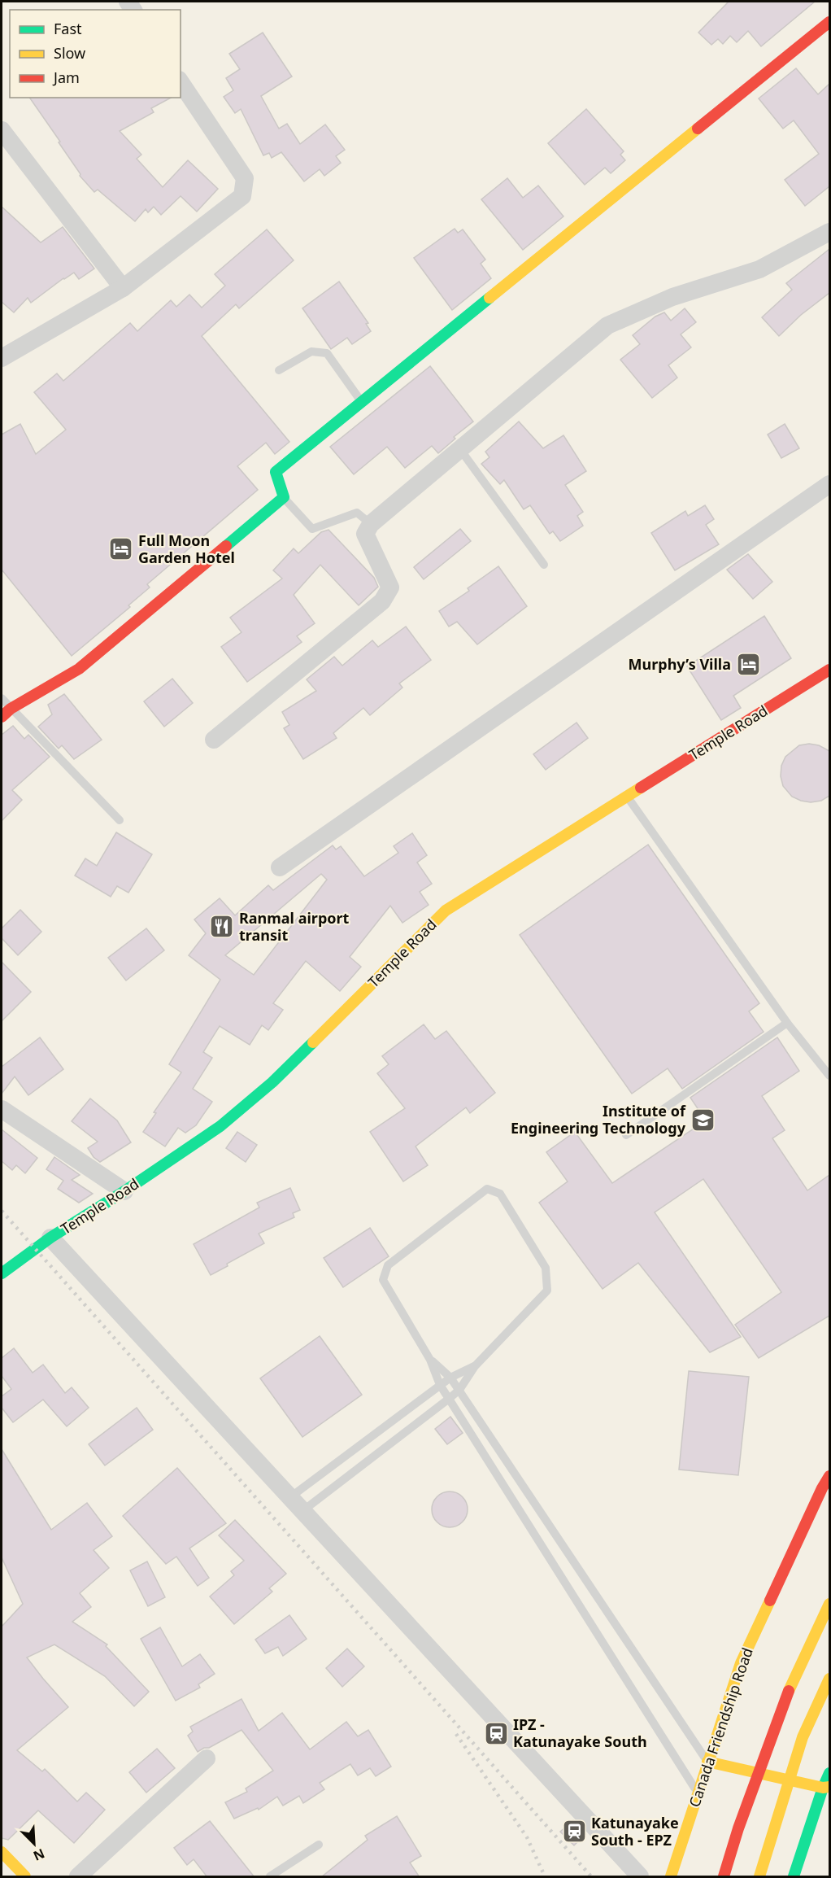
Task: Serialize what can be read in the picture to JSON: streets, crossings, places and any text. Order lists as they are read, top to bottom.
{
  "streets": {
    "main road": ["Temple Road", "Canada Friendship Road"]
  },
  "places": {
    "hotel": ["Full Moon Garden Hotel", "Murphy’s Villa"],
    "restaurant": ["Ranmal airport transit"],
    "school or university": ["Institute of Engineering Technology"],
    "station": ["IPZ - Katunayake South", "Katunayake South - EPZ"]
  },
  "legend": ["Fast", "Slow", "Jam"],
  "north": "bottom right"
}
